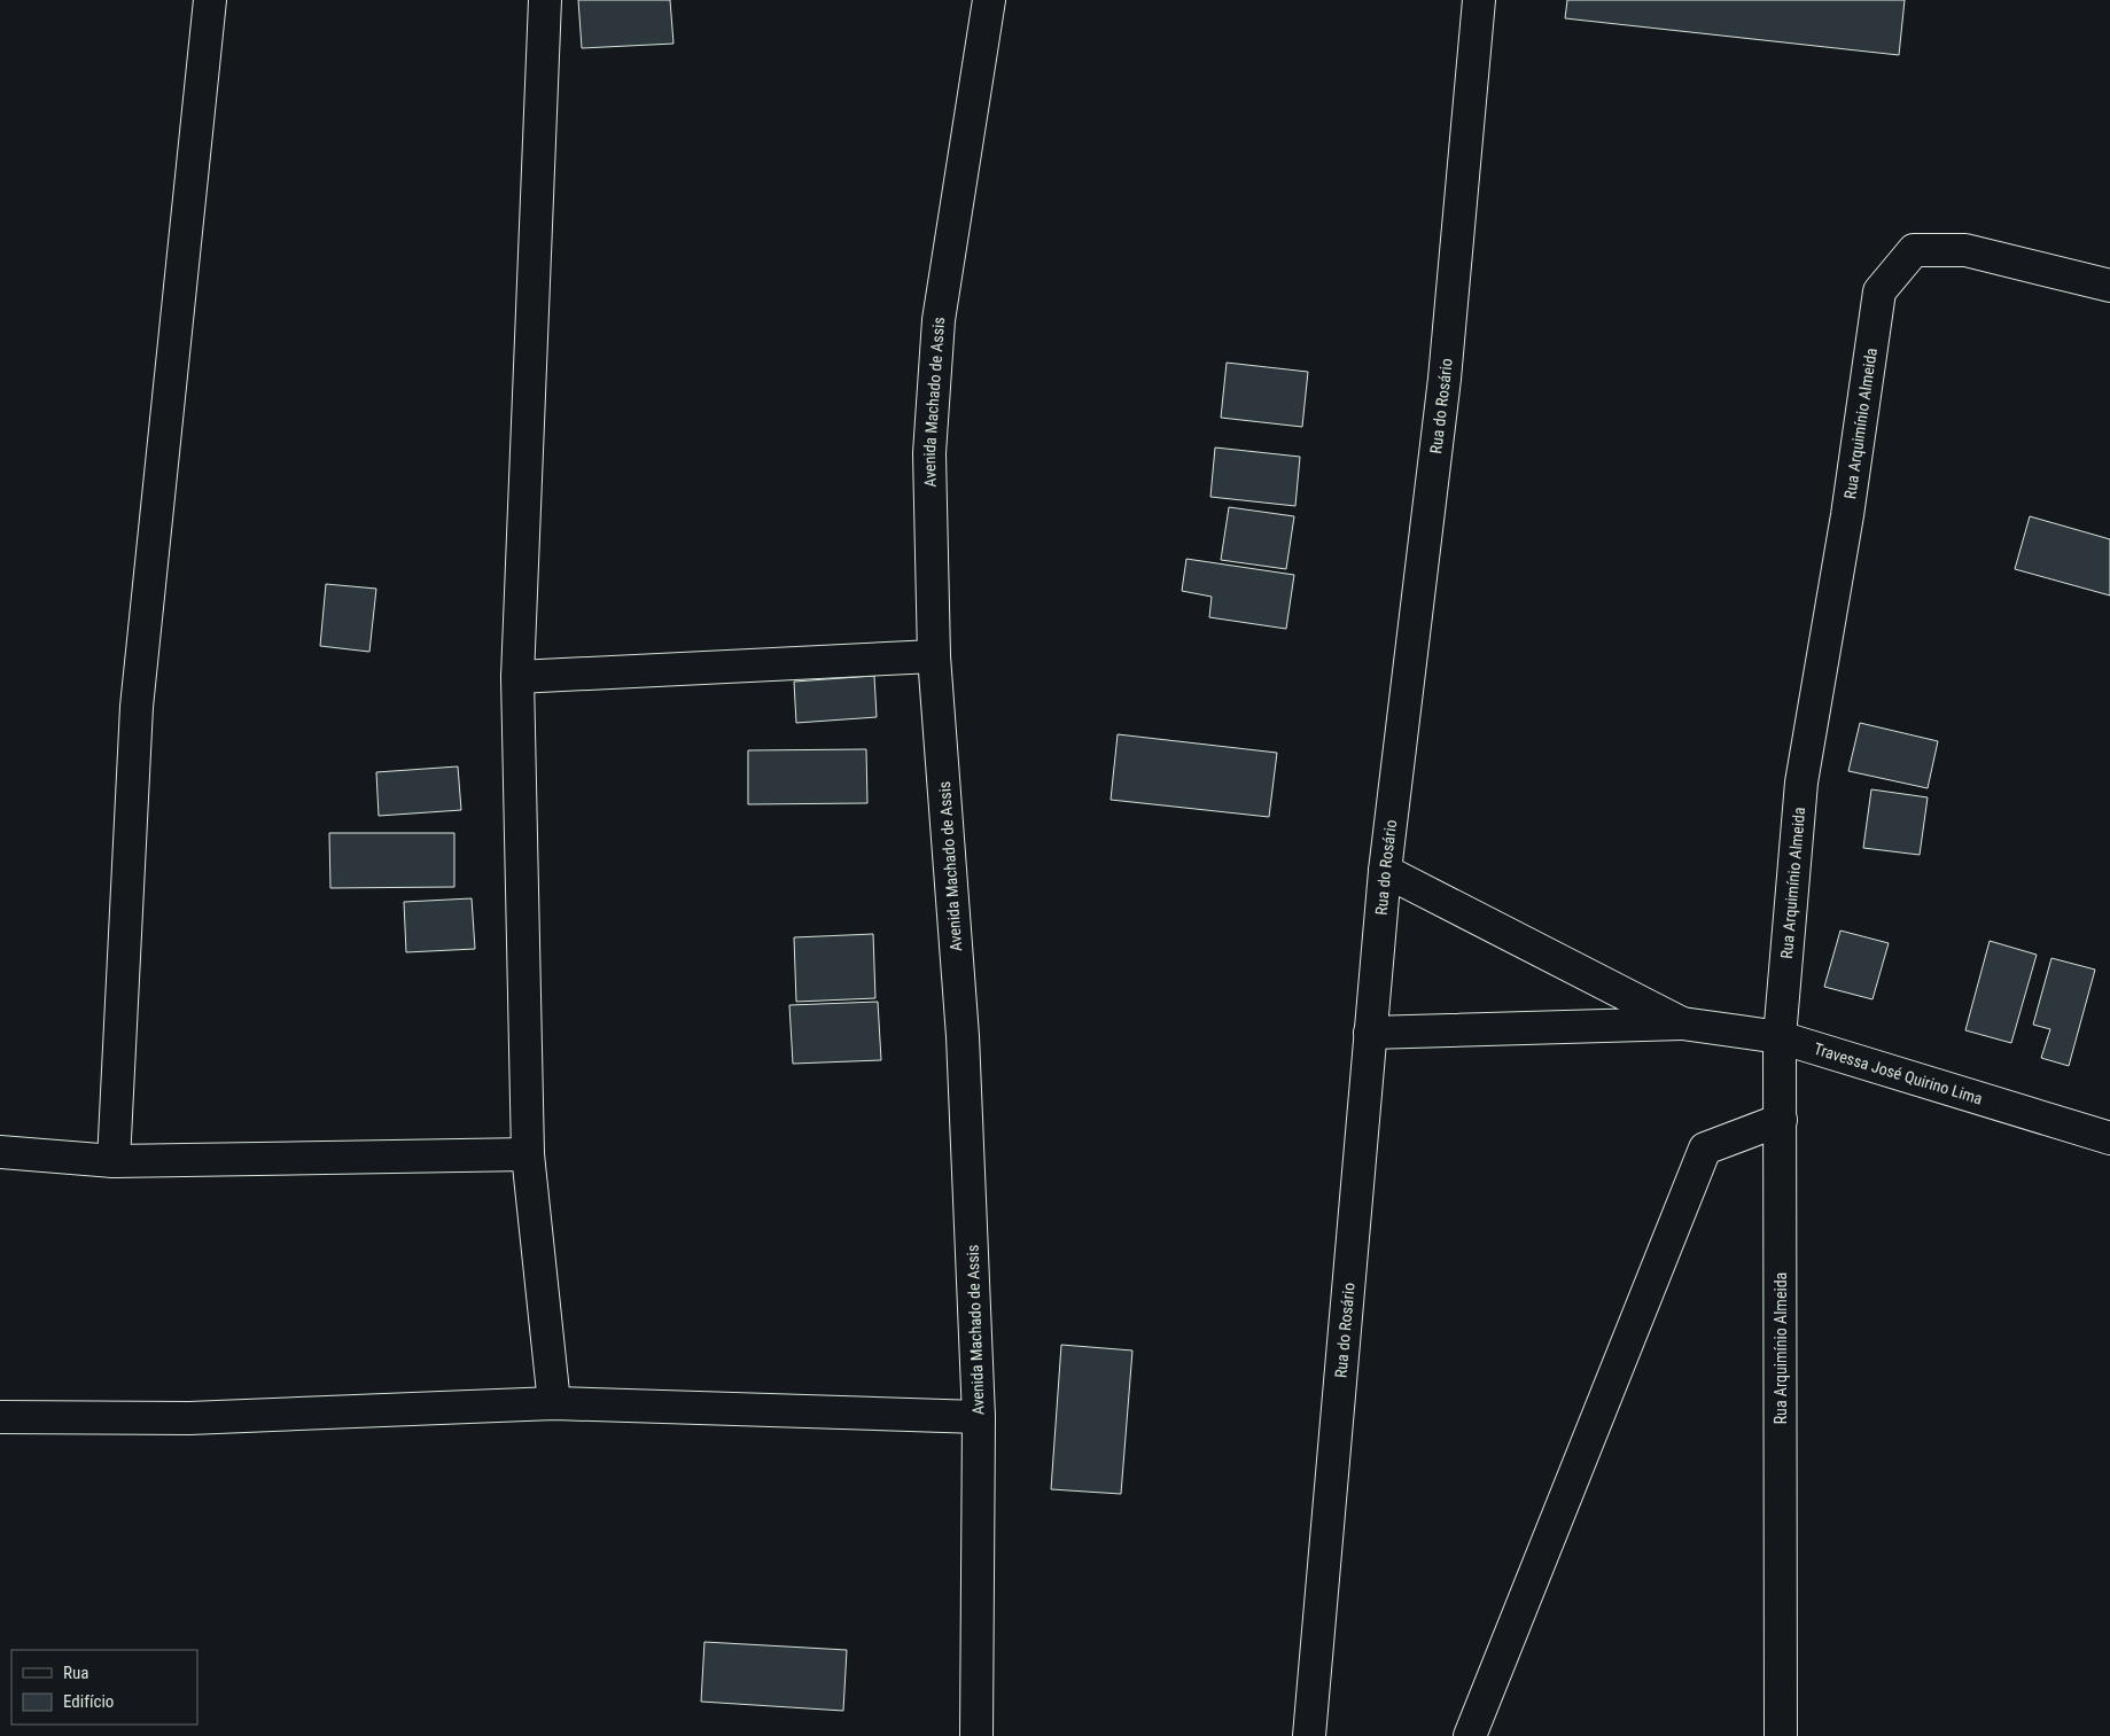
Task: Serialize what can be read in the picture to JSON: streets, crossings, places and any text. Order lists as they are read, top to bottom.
{
  "streets": {
    "street": [
      "Avenida Machado de Assis",
      "Rua do Rosário",
      "Rua Arquimínio Almeida",
      "Travessa José Quirino Lima"
    ]
  },
  "crossings": [
    ["Rua Arquimínio Almeida", "Travessa José Quirino Lima"]
  ],
  "legend": ["Rua", "Edifício"]
}
